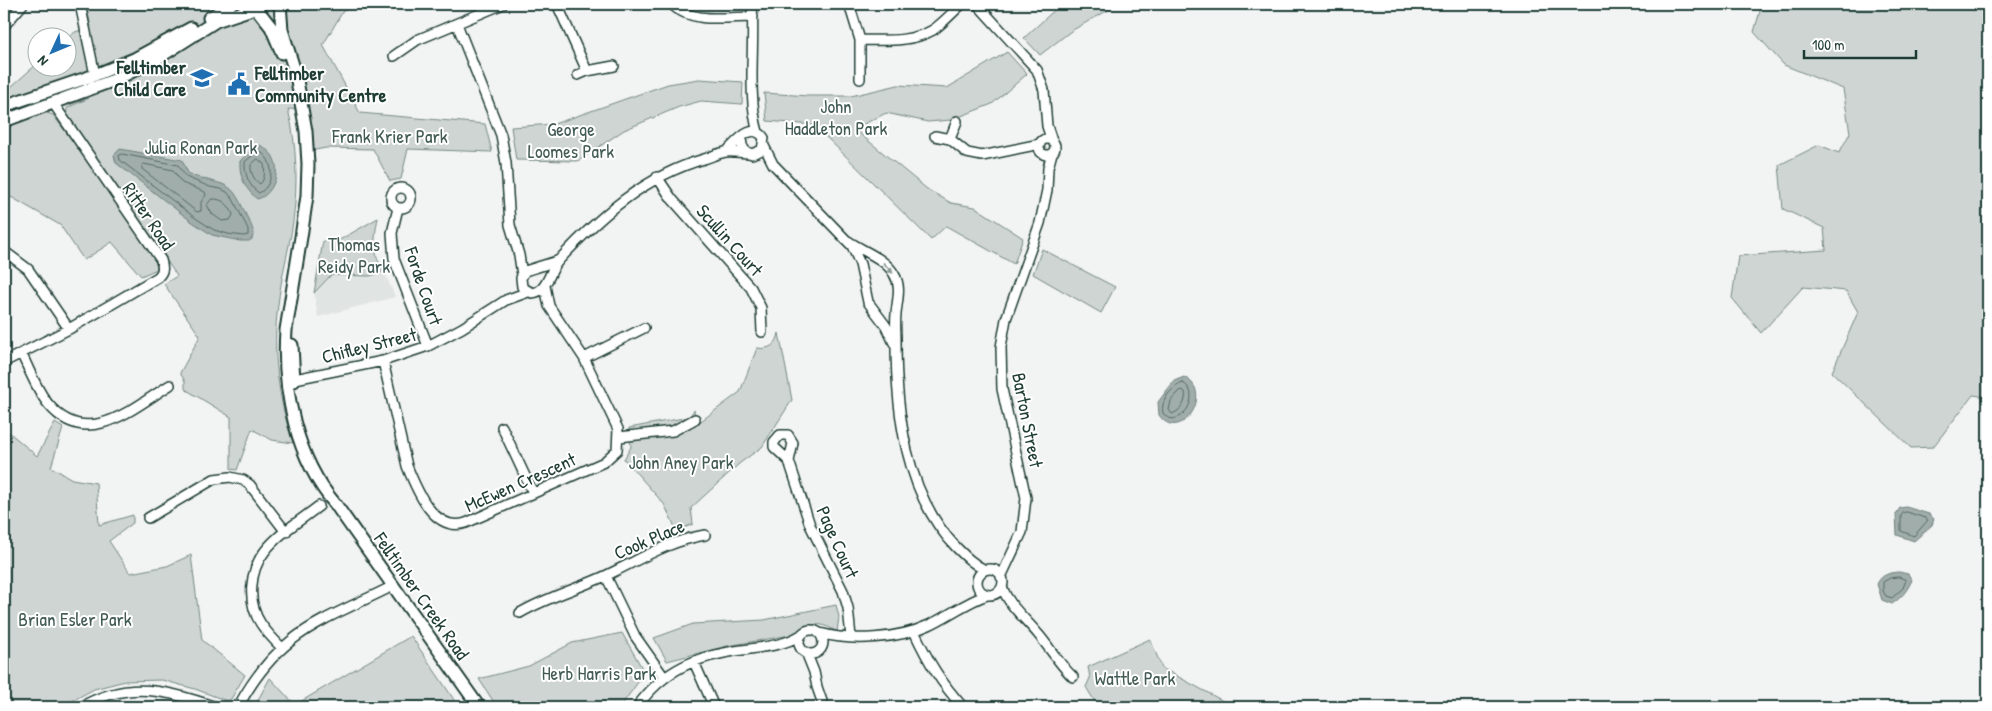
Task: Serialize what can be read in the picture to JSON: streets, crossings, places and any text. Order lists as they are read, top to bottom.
{
  "streets": {
    "main road": ["Felltimber Creek Road"],
    "street": [
      "Ritter Road",
      "Scullin Court",
      "Forde Court",
      "Chifley Street",
      "Barton Street",
      "McEwen Crescent",
      "Cook Place",
      "Page Court"
    ]
  },
  "crossings": [
    ["Forde Court", "Chifley Street"],
    ["Chifley Street", "McEwen Crescent"],
    ["Chifley Street", "Felltimber Creek Road"]
  ],
  "parks": [
    "John Haddleton Park",
    "George Loomes Park",
    "Frank Krier Park",
    "Julia Ronan Park",
    "Thomas Reidy Park",
    "John Aney Park",
    "Brian Esler Park",
    "Herb Harris Park",
    "Wattle Park"
  ],
  "places": {
    "school or university": ["Felltimber Child Care"],
    "public building": ["Felltimber Community Centre"]
  },
  "scale_bar": "100 m",
  "north": "bottom left"
}
